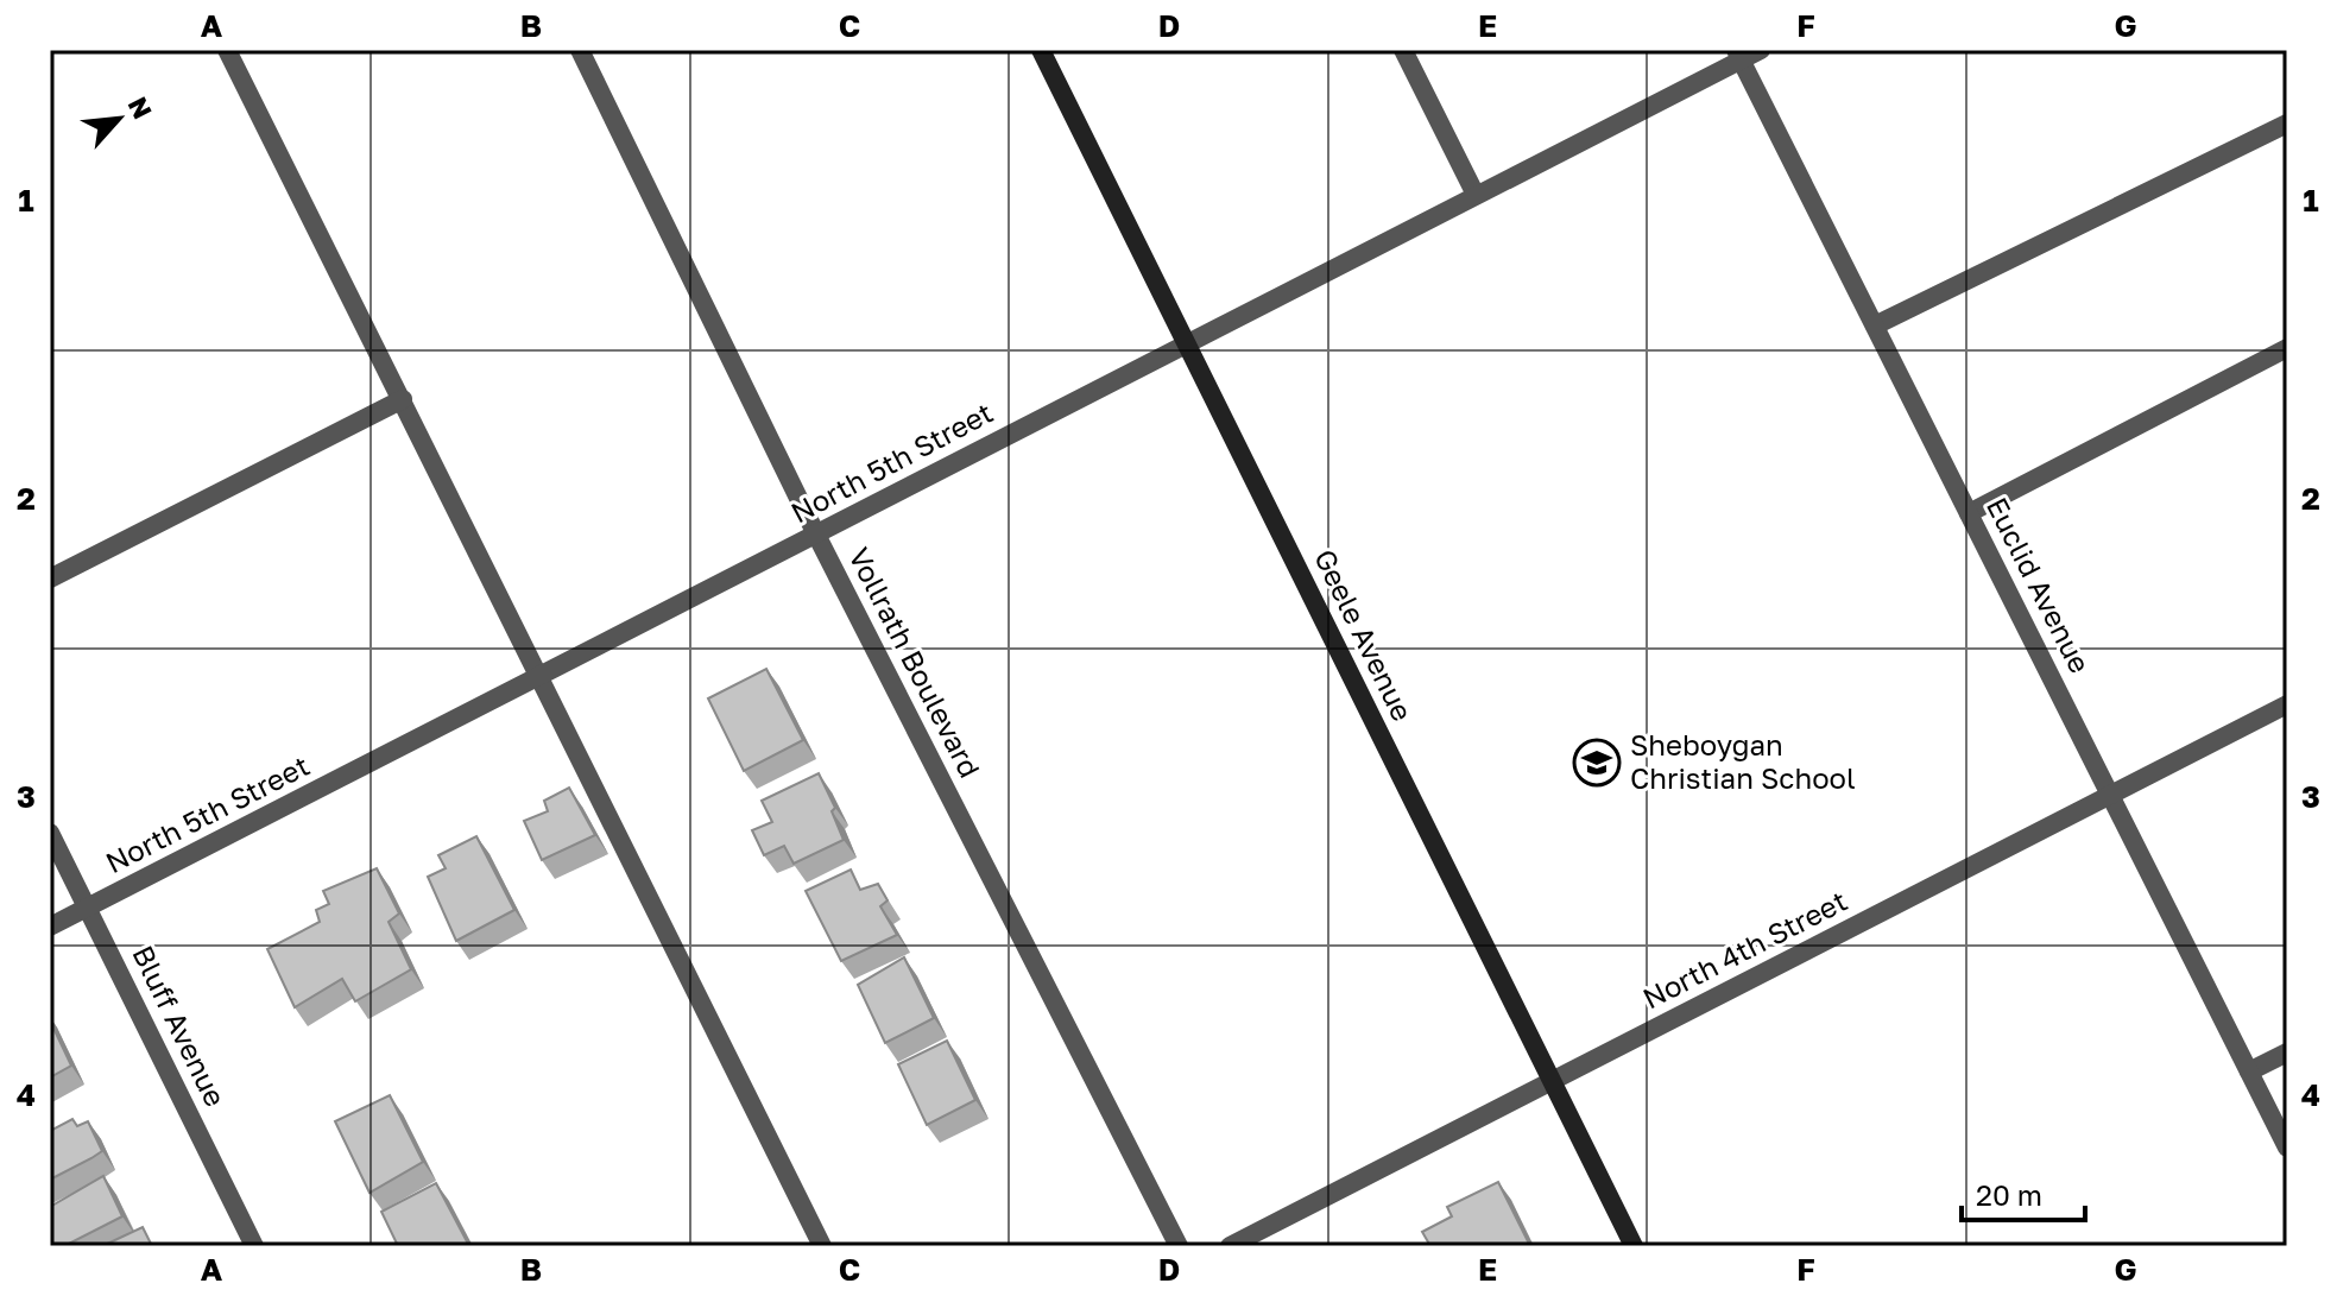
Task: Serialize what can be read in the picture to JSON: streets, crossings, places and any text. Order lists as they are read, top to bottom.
{
  "streets": {
    "street": [
      "North 5th Street",
      "Euclid Avenue",
      "Geele Avenue",
      "Vollrath Boulevard",
      "North 4th Street",
      "Bluff Avenue"
    ]
  },
  "crossings": [
    ["North 5th Street", "Euclid Avenue"],
    ["North 5th Street", "Geele Avenue"],
    ["North 5th Street", "Vollrath Boulevard"],
    ["North 5th Street", "Bluff Avenue"],
    ["Euclid Avenue", "North 4th Street"],
    ["Geele Avenue", "North 4th Street"]
  ],
  "places": {
    "school or university": ["Sheboygan Christian School"]
  },
  "scale_bar": "20 m",
  "north": "top right",
  "grid": {
    "columns": [
      "A",
      "B",
      "C",
      "D",
      "E",
      "F",
      "G"
    ],
    "rows": [
      "1",
      "2",
      "3",
      "4"
    ]
  }
}
